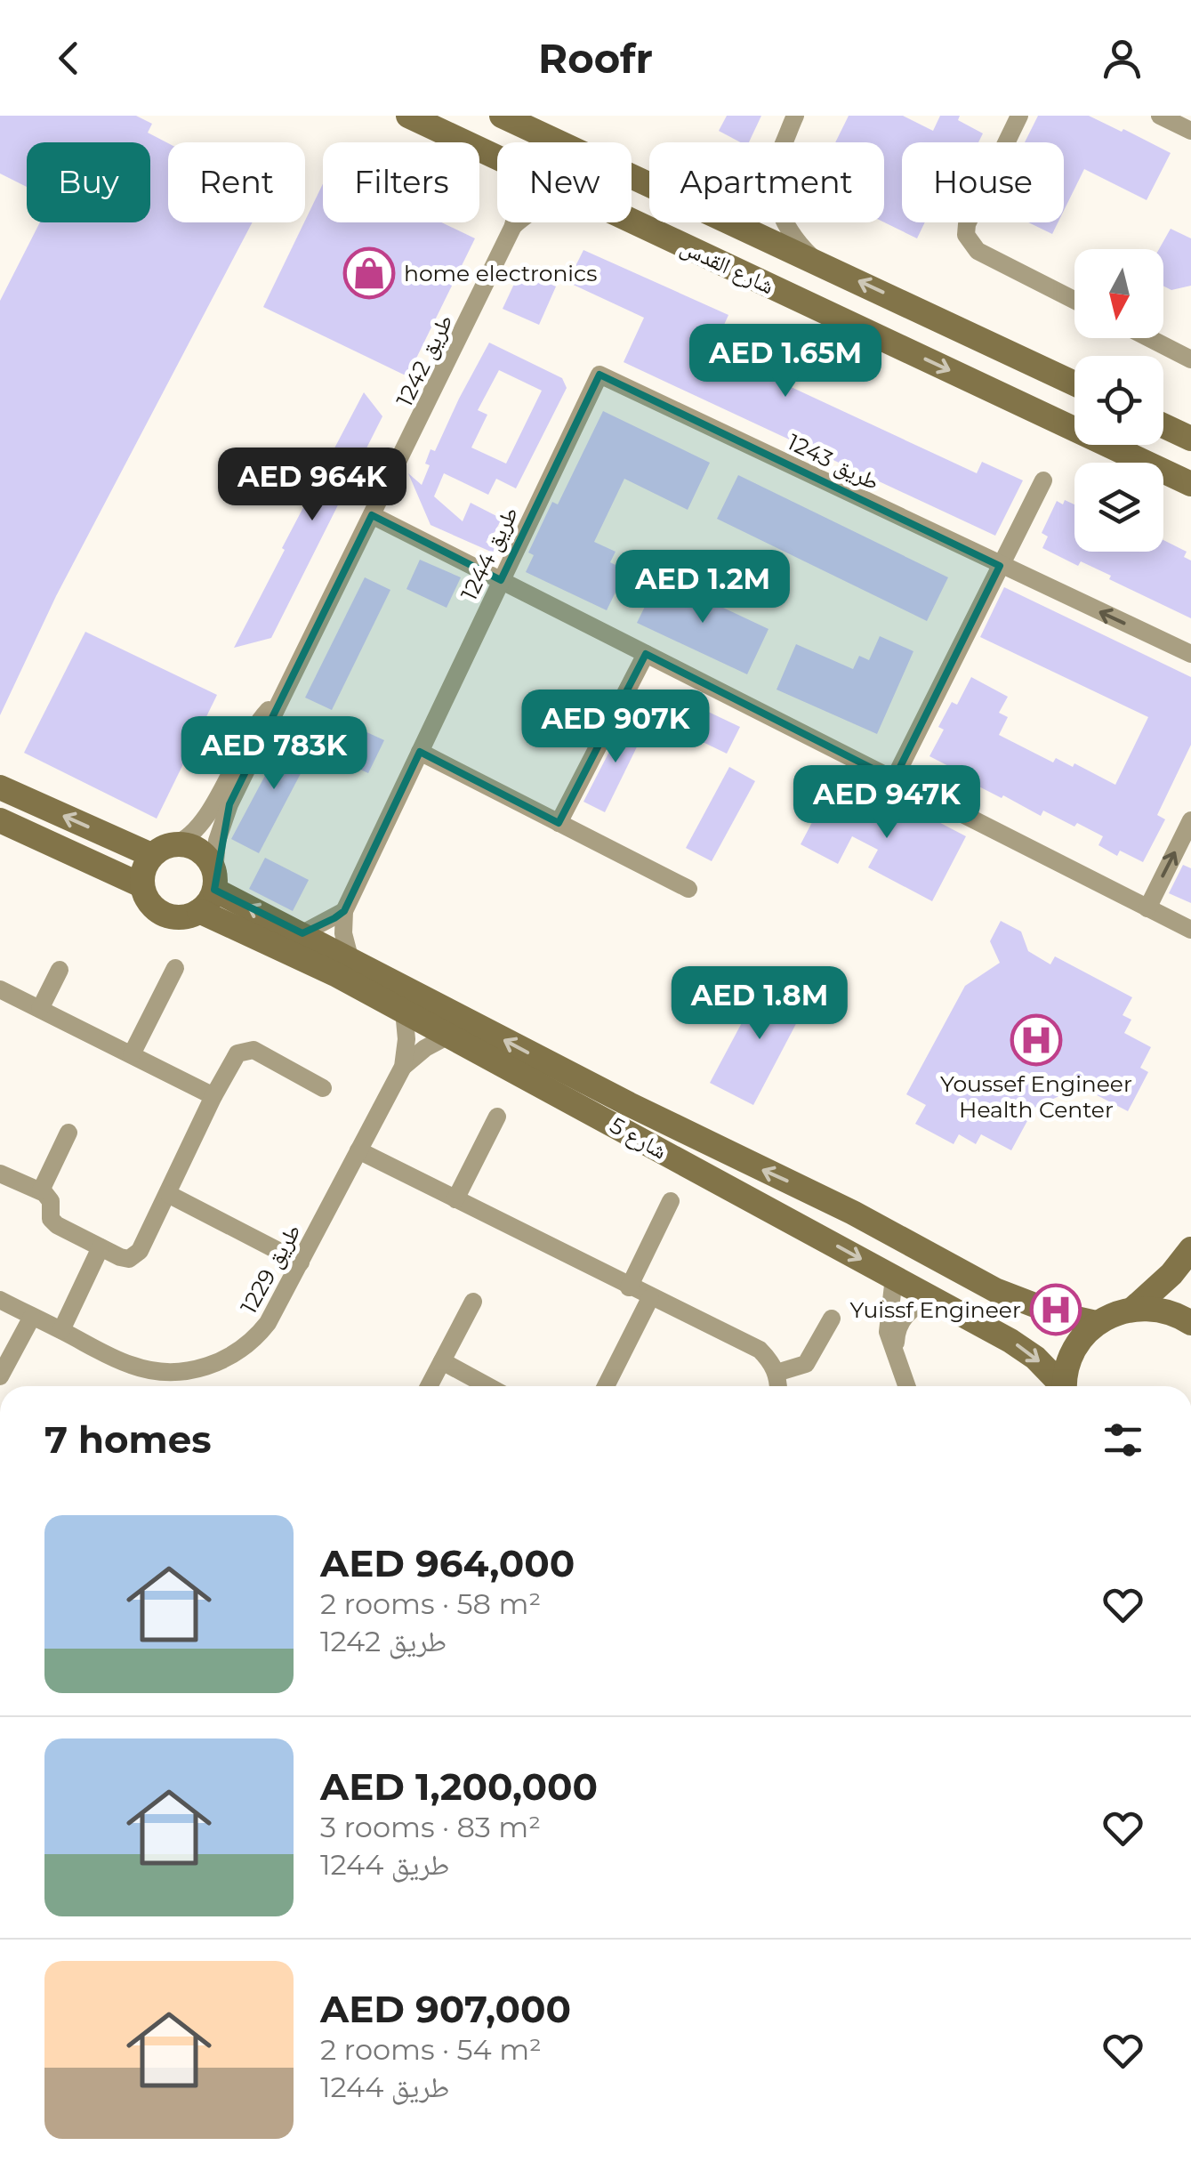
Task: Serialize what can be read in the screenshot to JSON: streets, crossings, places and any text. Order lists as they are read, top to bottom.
{
  "streets": {
    "street": [
      "شارع القدس",
      "طريق 1242",
      "طريق 1243",
      "طريق 1244",
      "شارع 5",
      "طريق 1229"
    ]
  },
  "crossings": [
    ["طريق 1242", "شارع 5"],
    ["طريق 1243", "طريق 1244"],
    ["شارع 5", "طريق 1229"]
  ],
  "places": {
    "shop": ["home electronics"],
    "hospital": ["Youssef Engineer Health Center", "Yuissf Engineer"]
  },
  "north": "bottom",
  "page": {
    "header": "Roofr",
    "chip": [
      "Buy",
      "Rent",
      "Filters",
      "New",
      "Apartment",
      "House"
    ],
    "price": [
      "AED 1.65M",
      "AED 964K",
      "AED 1.2M",
      "AED 907K",
      "AED 783K",
      "AED 947K",
      "AED 1.8M"
    ],
    "heading": "7 homes",
    "list": [
      {
        "name": "AED 964,000",
        "note": "2 rooms · 58 m² · طريق 1242"
      },
      {
        "name": "AED 1,200,000",
        "note": "3 rooms · 83 m² · طريق 1244"
      },
      {
        "name": "AED 907,000",
        "note": "2 rooms · 54 m² · طريق 1244"
      }
    ]
  }
}
